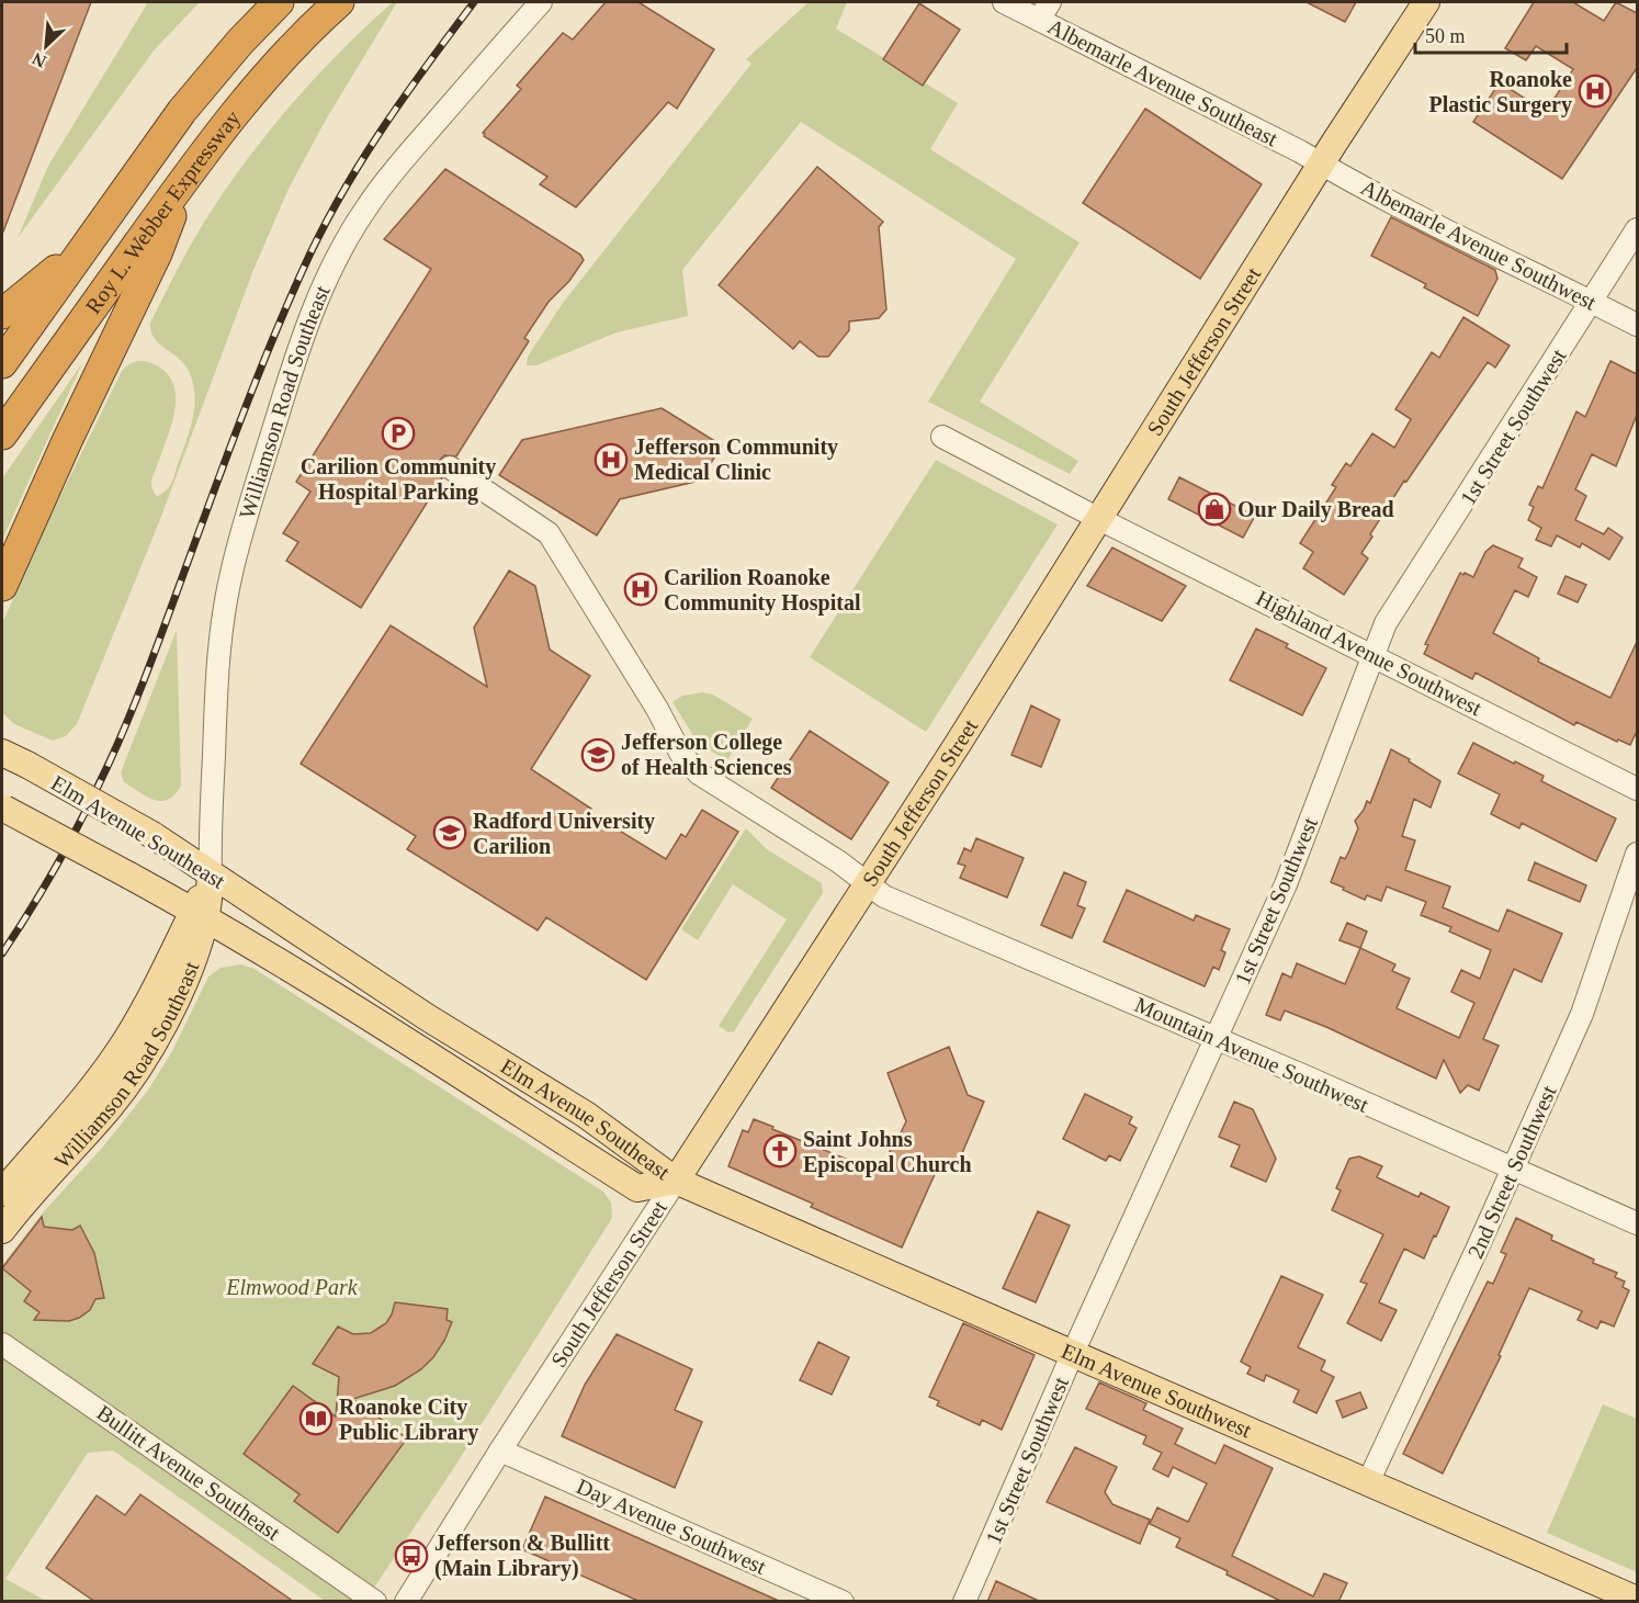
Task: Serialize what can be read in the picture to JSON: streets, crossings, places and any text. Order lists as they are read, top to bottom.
{
  "streets": {
    "highway": ["Roy L. Webber Expressway"],
    "main road": [
      "South Jefferson Street",
      "Williamson Road Southeast",
      "Elm Avenue Southeast",
      "Elm Avenue Southwest"
    ],
    "street": [
      "Albemarle Avenue Southeast",
      "Albemarle Avenue Southwest",
      "1st Street Southwest",
      "Highland Avenue Southwest",
      "Mountain Avenue Southwest",
      "2nd Street Southwest",
      "Bullitt Avenue Southeast",
      "Day Avenue Southwest"
    ]
  },
  "crossings": [
    ["Albemarle Avenue Southeast", "Albemarle Avenue Southwest"],
    ["Albemarle Avenue Southeast", "South Jefferson Street"],
    ["Albemarle Avenue Southwest", "South Jefferson Street"],
    ["Albemarle Avenue Southwest", "1st Street Southwest"],
    ["South Jefferson Street", "Highland Avenue Southwest"],
    ["South Jefferson Street", "Elm Avenue Southeast"],
    ["South Jefferson Street", "Mountain Avenue Southwest"],
    ["South Jefferson Street", "Elm Avenue Southwest"],
    ["South Jefferson Street", "Day Avenue Southwest"],
    ["Williamson Road Southeast", "Elm Avenue Southeast"],
    ["1st Street Southwest", "Highland Avenue Southwest"],
    ["1st Street Southwest", "Mountain Avenue Southwest"],
    ["1st Street Southwest", "Elm Avenue Southwest"],
    ["Elm Avenue Southeast", "Elm Avenue Southwest"],
    ["Mountain Avenue Southwest", "2nd Street Southwest"],
    ["2nd Street Southwest", "Elm Avenue Southwest"]
  ],
  "parks": ["Elmwood Park"],
  "places": {
    "hospital": ["Roanoke Plastic Surgery", "Jefferson Community Medical Clinic", "Carilion Roanoke Community Hospital"],
    "parking": ["Carilion Community Hospital Parking"],
    "shop": ["Our Daily Bread"],
    "school or university": ["Jefferson College of Health Sciences", "Radford University Carilion"],
    "church": ["Saint Johns Episcopal Church"],
    "library": ["Roanoke City Public Library"],
    "bus stop": ["Jefferson & Bullitt (Main Library)"]
  },
  "scale_bar": "50 m",
  "north": "bottom left"
}
